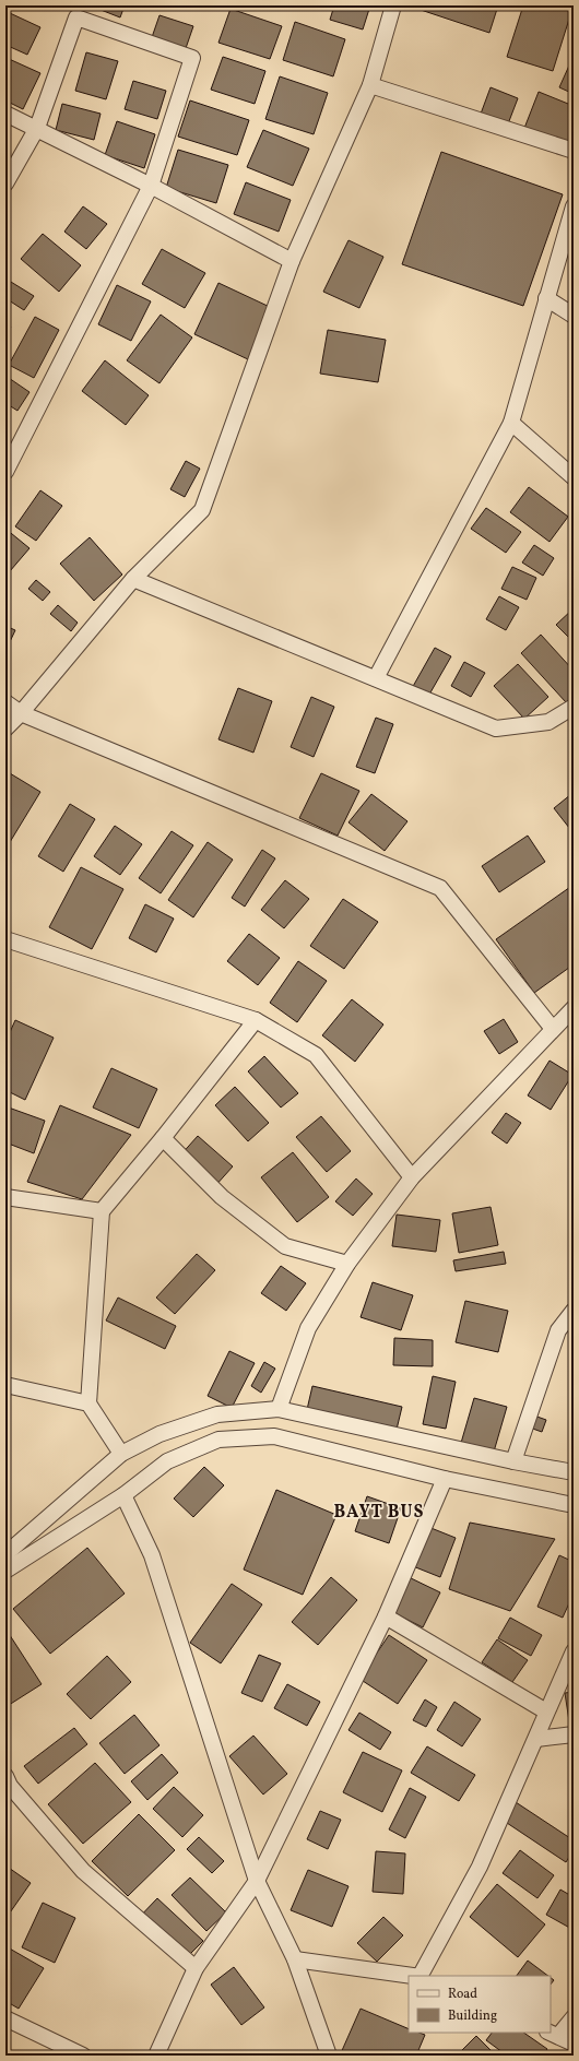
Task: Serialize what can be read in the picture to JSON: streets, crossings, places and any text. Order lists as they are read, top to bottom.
{
  "districts": ["BAYT BUS"],
  "legend": ["Road", "Building"]
}
